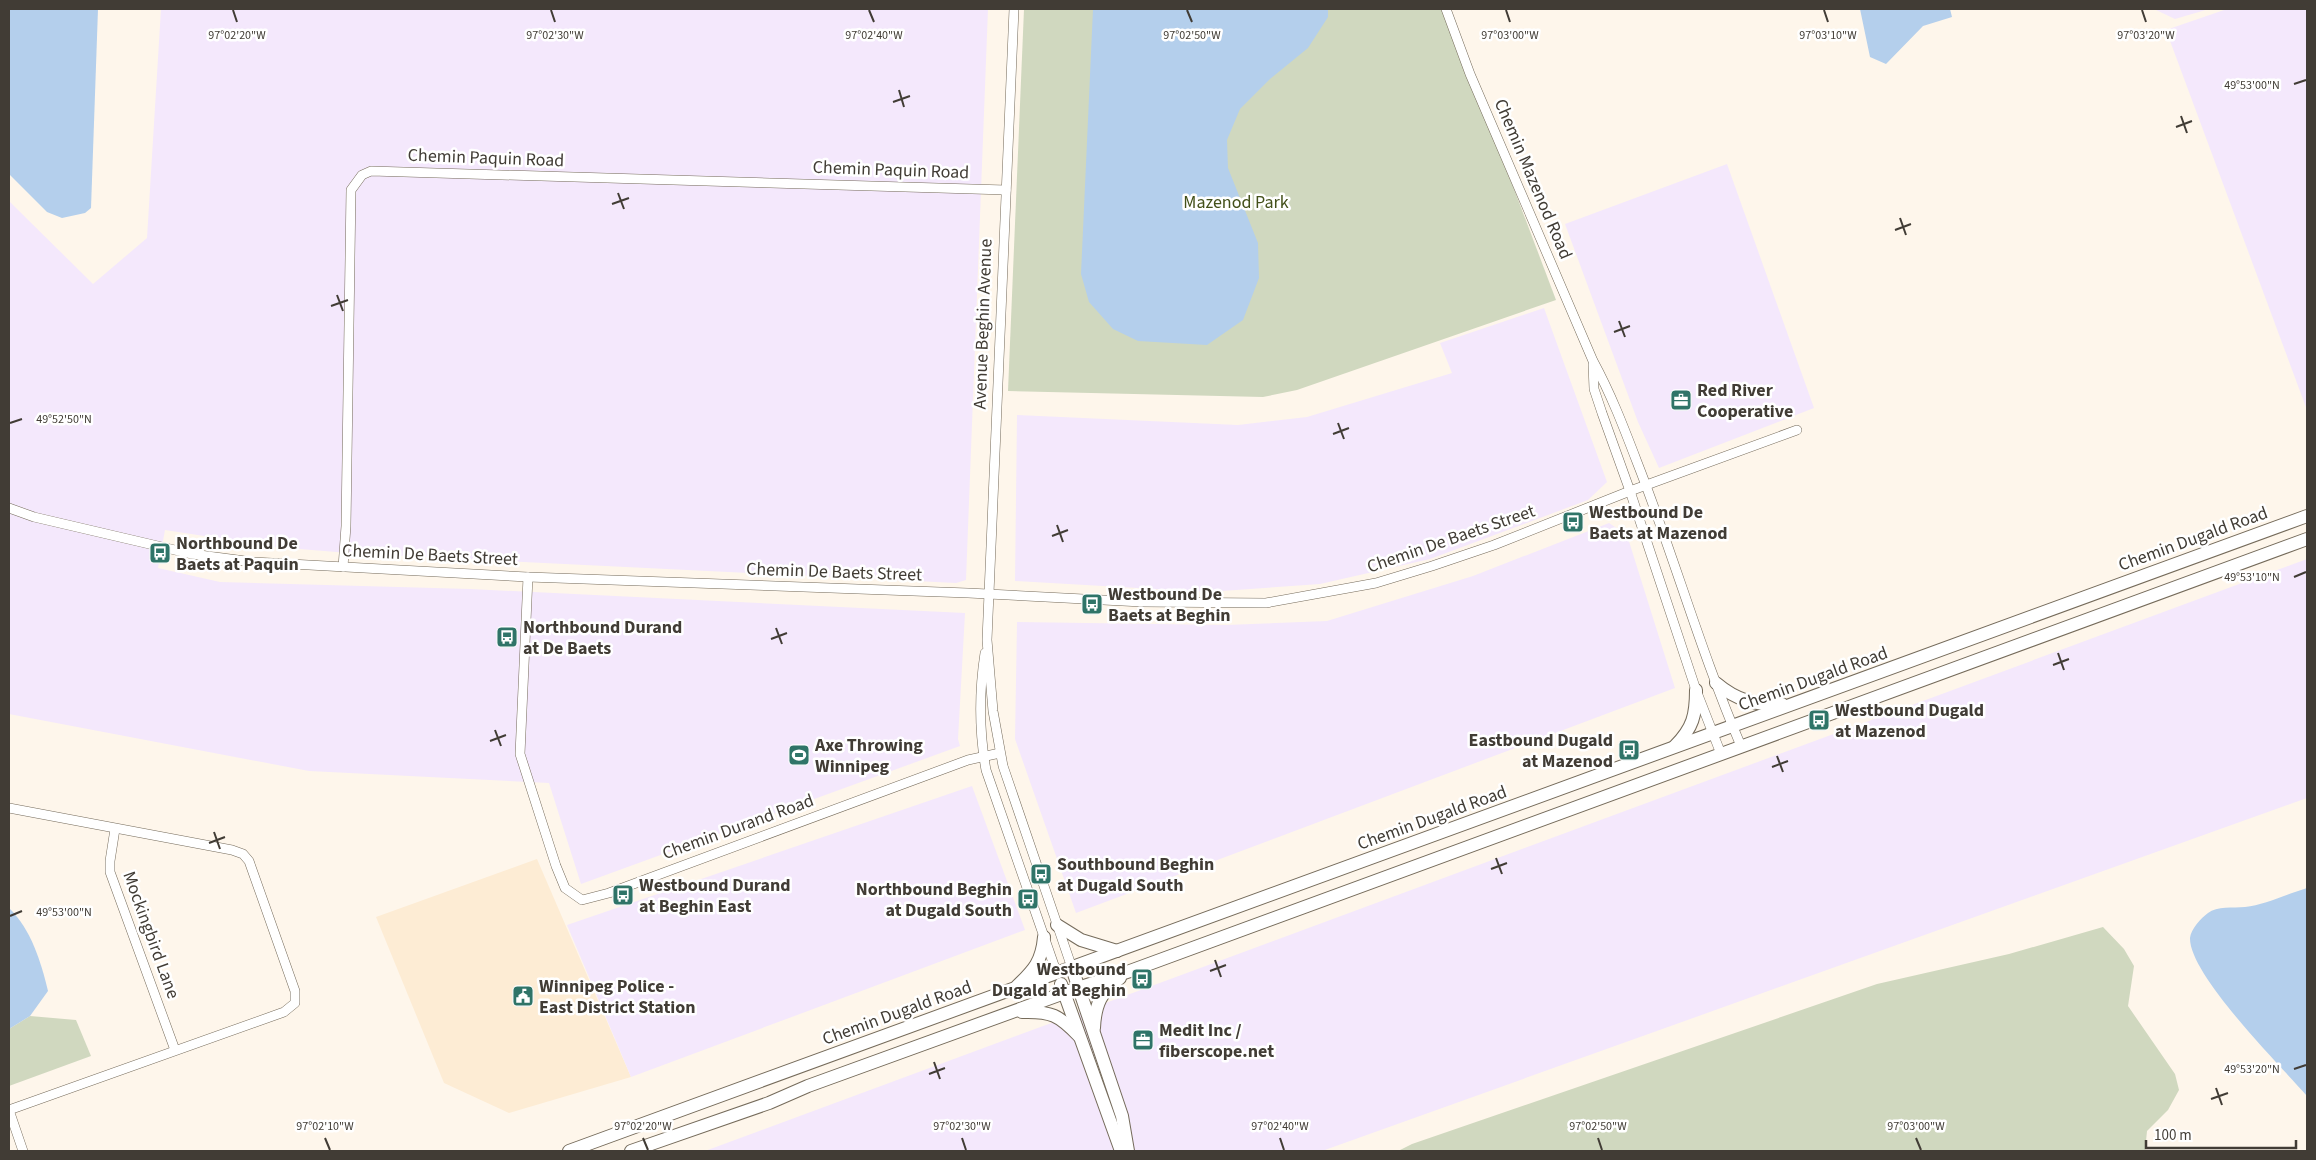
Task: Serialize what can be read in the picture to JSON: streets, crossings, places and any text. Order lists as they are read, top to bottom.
{
  "streets": {
    "main road": ["Avenue Beghin Avenue", "Chemin Dugald Road"],
    "street": [
      "Chemin Paquin Road",
      "Chemin Mazenod Road",
      "Chemin De Baets Street",
      "Chemin Durand Road",
      "Mockingbird Lane"
    ]
  },
  "crossings": [
    ["Chemin Paquin Road", "Avenue Beghin Avenue"],
    ["Chemin Paquin Road", "Chemin De Baets Street"],
    ["Chemin Mazenod Road", "Chemin De Baets Street"],
    ["Chemin Mazenod Road", "Chemin Dugald Road"],
    ["Avenue Beghin Avenue", "Chemin De Baets Street"],
    ["Avenue Beghin Avenue", "Chemin Dugald Road"],
    ["Avenue Beghin Avenue", "Chemin Durand Road"],
    ["Chemin De Baets Street", "Chemin Durand Road"]
  ],
  "parks": ["Mazenod Park"],
  "places": {
    "office": ["Red River Cooperative", "Medit Inc / fiberscope.net"],
    "bus stop": [
      "Westbound De Baets at Mazenod",
      "Northbound De Baets at Paquin",
      "Westbound De Baets at Beghin",
      "Northbound Durand at De Baets",
      "Westbound Dugald at Mazenod",
      "Eastbound Dugald at Mazenod",
      "Southbound Beghin at Dugald South",
      "Westbound Durand at Beghin East",
      "Northbound Beghin at Dugald South",
      "Westbound Dugald at Beghin"
    ],
    "sports": ["Axe Throwing Winnipeg"],
    "public building": ["Winnipeg Police - East District Station"]
  },
  "scale_bar": "100 m",
  "coordinates": [
    "97°02'20\"W",
    "97°02'30\"W",
    "97°02'40\"W",
    "97°02'50\"W",
    "97°03'00\"W",
    "97°03'10\"W",
    "97°03'20\"W",
    "49°53'00\"N",
    "49°52'50\"N",
    "49°53'10\"N",
    "49°53'20\"N",
    "97°02'10\"W"
  ]
}
